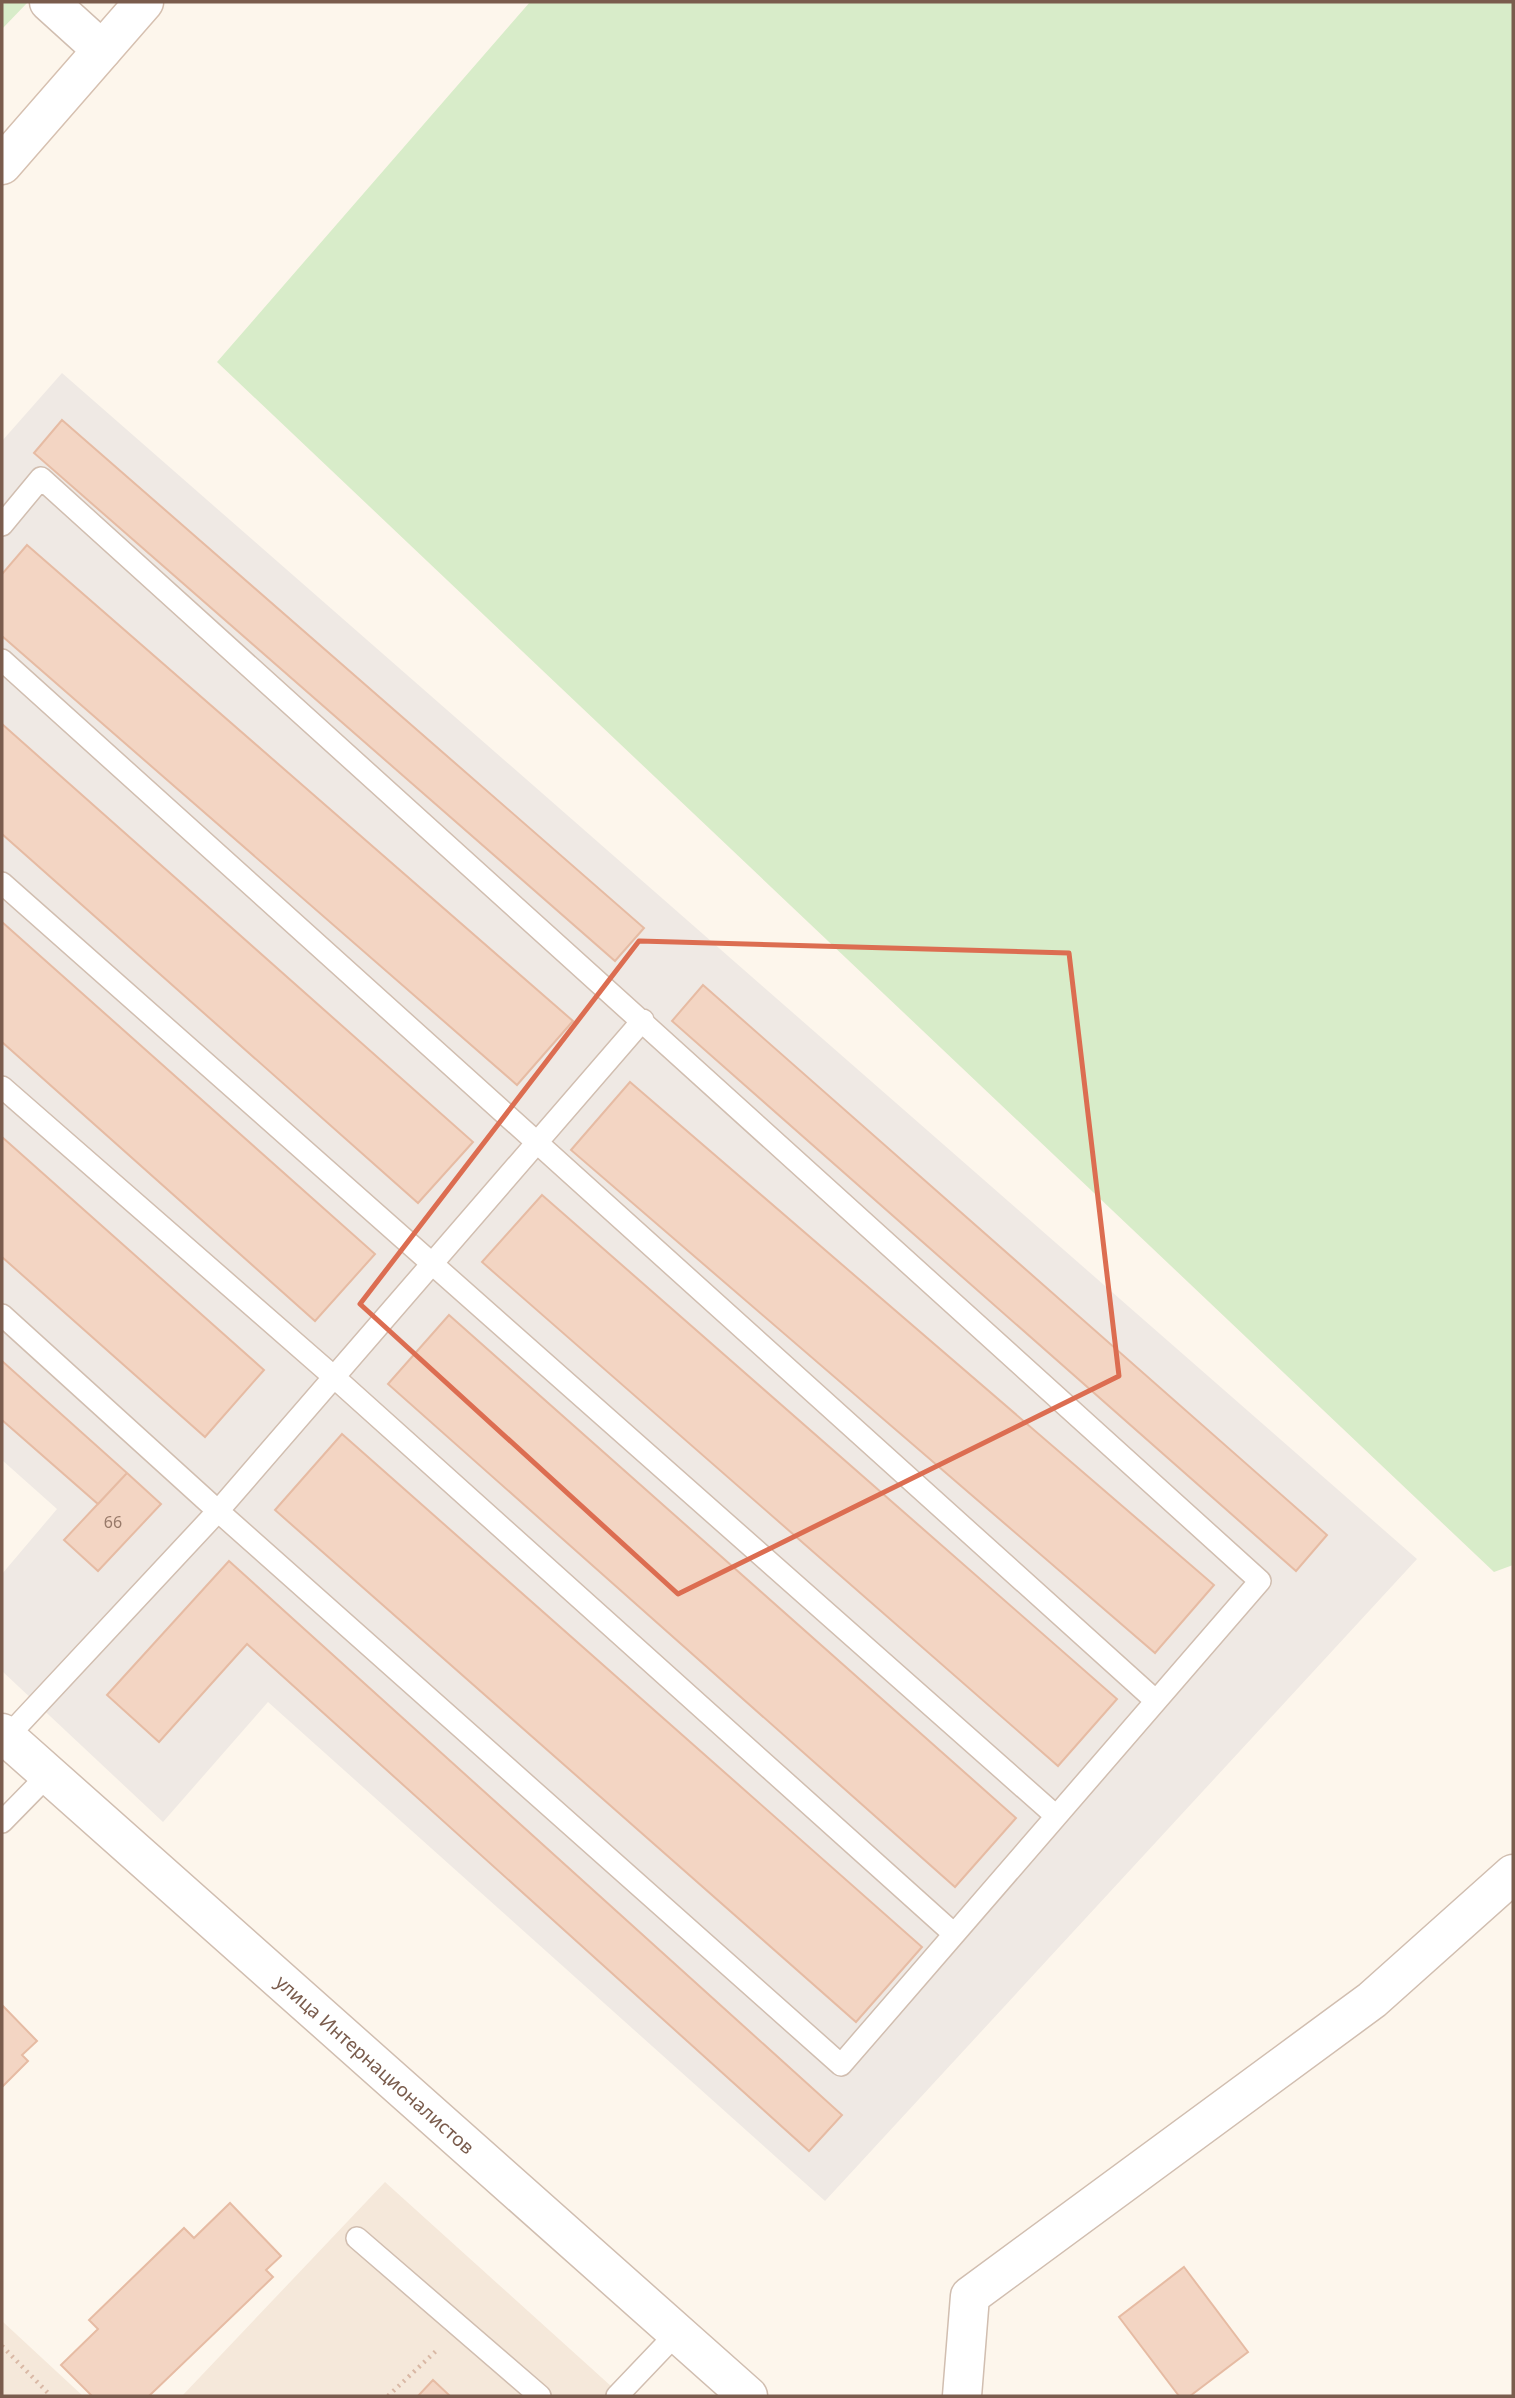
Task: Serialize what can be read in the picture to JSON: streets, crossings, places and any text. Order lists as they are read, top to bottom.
{
  "streets": {
    "street": ["улица Интернационалистов"]
  },
  "house_numbers": ["66"]
}
